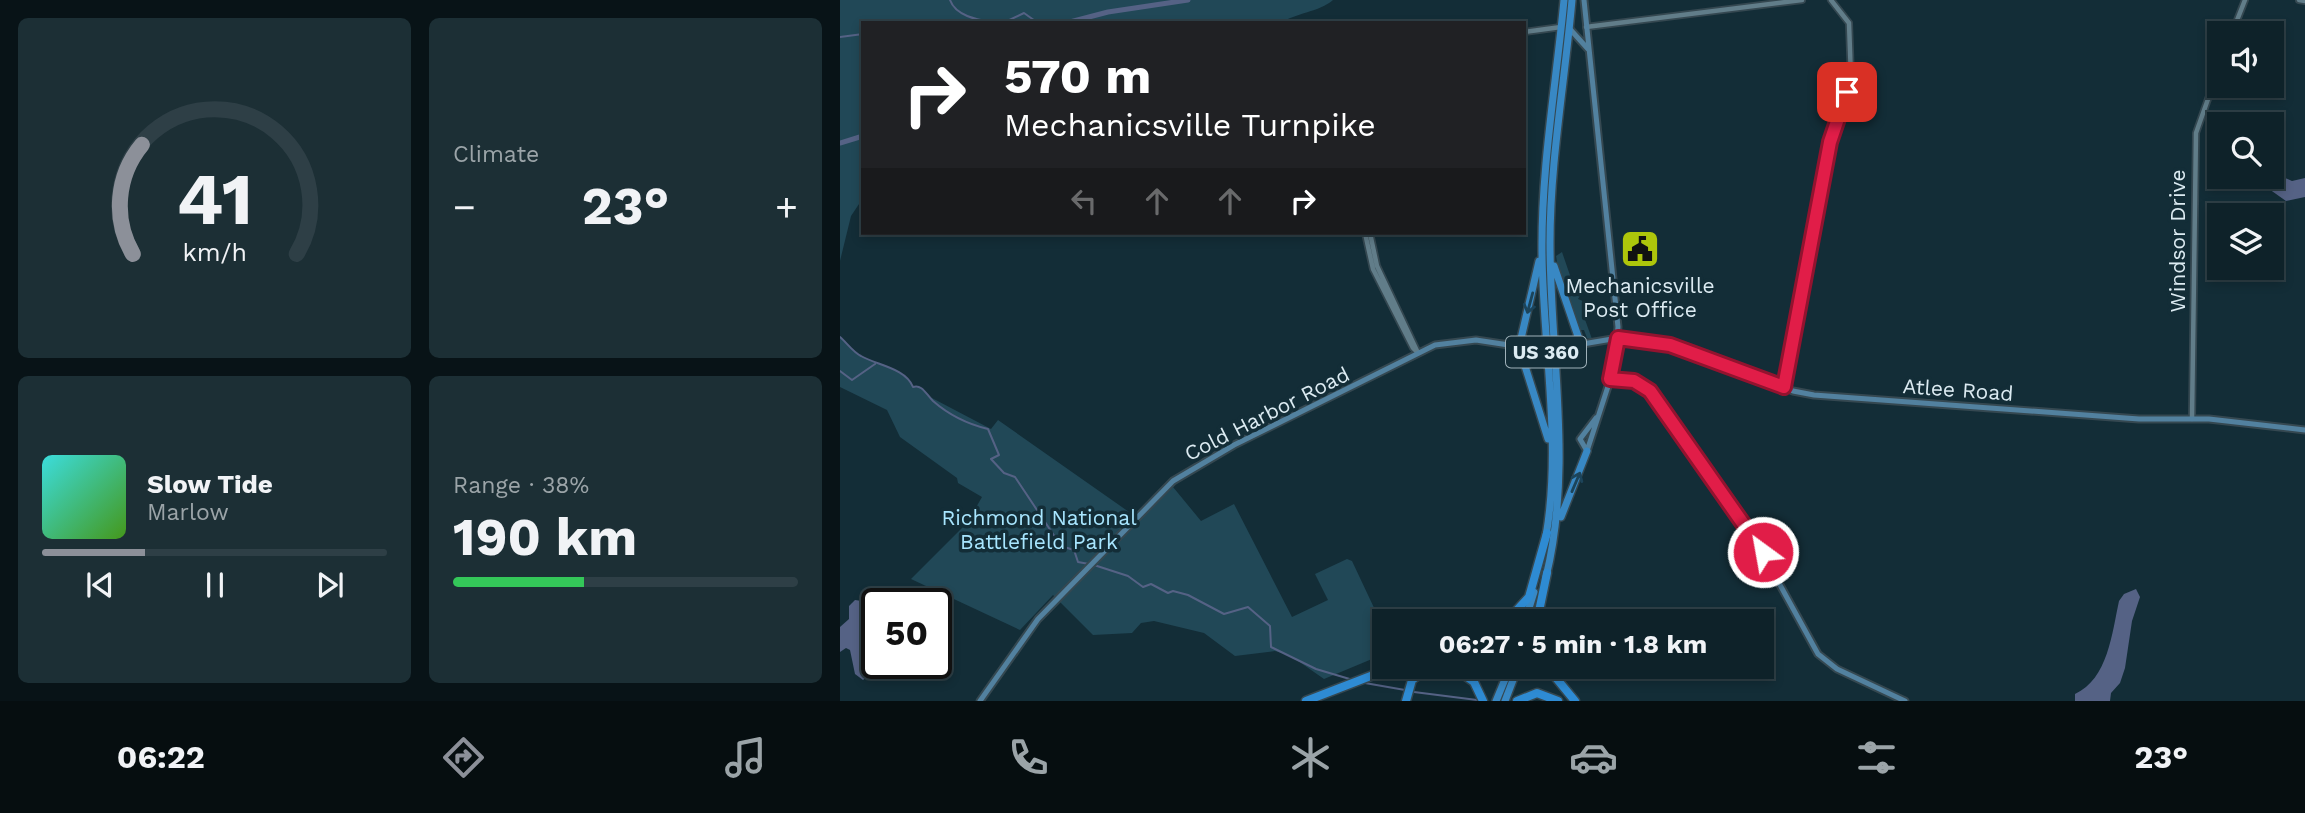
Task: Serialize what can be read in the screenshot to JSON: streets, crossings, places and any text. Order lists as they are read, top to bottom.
{
  "streets": {
    "highway": ["US 360"],
    "main road": ["Atlee Road", "Cold Harbor Road"],
    "street": ["Windsor Drive"]
  },
  "crossings": [
    ["Windsor Drive", "Atlee Road"],
    ["Atlee Road", "Cold Harbor Road"]
  ],
  "parks": ["Richmond National Battlefield Park"],
  "places": {
    "public building": ["Mechanicsville Post Office"]
  },
  "page": {
    "tile": [
      "Climate",
      ["Range · 38%", "190 km"]
    ],
    "turn": ["570 m", "Mechanicsville Turnpike"],
    "heat": ["−", "23°", "+"],
    "song": ["Slow Tide", "Marlow"],
    "limit": "50",
    "trip": "06:27 · 5 min · 1.8 km",
    "tabs": ["06:22", "23°"],
    "gauge": ["41", "km/h"]
  }
}
